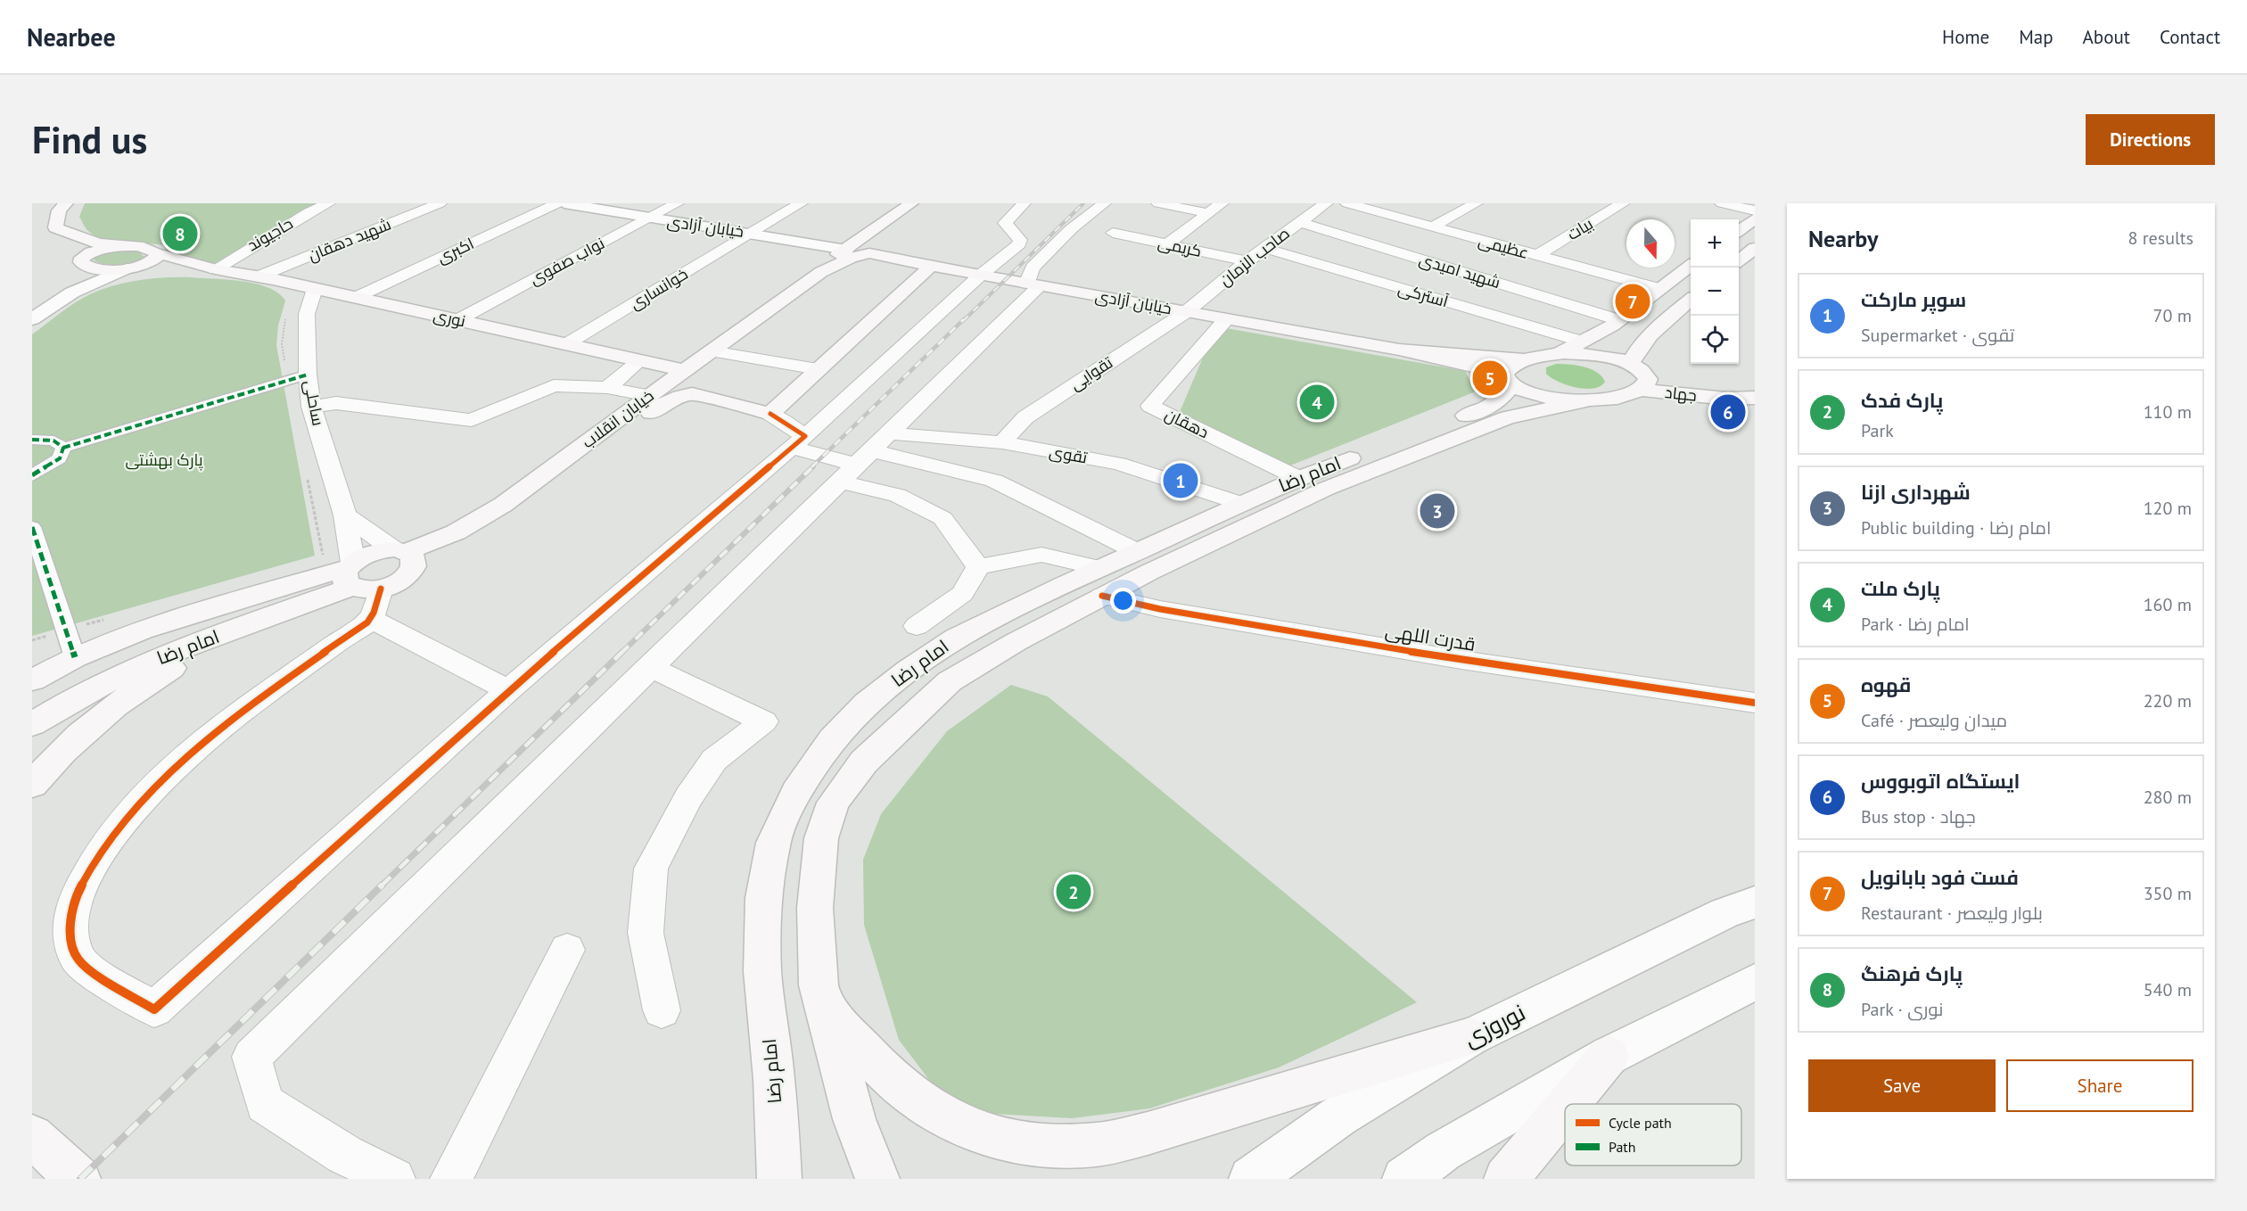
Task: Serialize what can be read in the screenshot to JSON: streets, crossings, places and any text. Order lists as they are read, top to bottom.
{
  "streets": {
    "main road": [
      "خیابان آزادی",
      "نوری",
      "جهاد",
      "خیابان انقلاب",
      "امام رضا"
    ],
    "street": [
      "بیات",
      "حاجیوند",
      "شهید دهقان",
      "کریمی",
      "عظیمی",
      "اکبری",
      "صاحب الزمان",
      "نواب صفوی",
      "شهید امیدی",
      "خوانساری",
      "آسترکی",
      "تقوایی",
      "ساحلی",
      "دهقان",
      "تقوی",
      "قدرت اللهی",
      "نوروزی"
    ]
  },
  "crossings": [
    ["خیابان آزادی", "صاحب الزمان"],
    ["خیابان آزادی", "نواب صفوی"],
    ["خیابان آزادی", "خوانساری"],
    ["خیابان آزادی", "تقوایی"],
    ["خیابان آزادی", "خیابان انقلاب"],
    ["خیابان آزادی", "دهقان"],
    ["بیات", "عظیمی"],
    ["حاجیوند", "نوری"],
    ["شهید دهقان", "نوری"],
    ["کریمی", "صاحب الزمان"],
    ["اکبری", "نوری"],
    ["صاحب الزمان", "شهید امیدی"],
    ["صاحب الزمان", "آسترکی"],
    ["صاحب الزمان", "تقوایی"],
    ["نواب صفوی", "نوری"],
    ["خوانساری", "نوری"],
    ["نوری", "ساحلی"],
    ["نوری", "خیابان انقلاب"],
    ["تقوایی", "تقوی"],
    ["ساحلی", "امام رضا"],
    ["دهقان", "امام رضا"],
    ["تقوی", "امام رضا"],
    ["امام رضا", "قدرت اللهی"]
  ],
  "parks": ["پارک بهشتی"],
  "legend": ["Cycle path", "Path"],
  "north": "bottom",
  "page": {
    "header": "Nearbee",
    "nav": [
      "Home",
      "Map",
      "About",
      "Contact"
    ],
    "buttons": [
      "Directions",
      ["Save", "Share"]
    ],
    "title": "Find us",
    "heading": ["Nearby", "8 results"],
    "pins": [
      "8",
      "7",
      "5",
      "4",
      "6",
      "1",
      "3",
      "2"
    ],
    "map_buttons": ["+", "−"],
    "list": [
      {
        "mark": "1",
        "name": "سوپر مارکت",
        "note": "Supermarket · تقوی",
        "value": "70 m"
      },
      {
        "mark": "2",
        "name": "پارک فدک",
        "note": "Park",
        "value": "110 m"
      },
      {
        "mark": "3",
        "name": "شهرداری ازنا",
        "note": "Public building · امام رضا",
        "value": "120 m"
      },
      {
        "mark": "4",
        "name": "پارک ملت",
        "note": "Park · امام رضا",
        "value": "160 m"
      },
      {
        "mark": "5",
        "name": "قهوه",
        "note": "Café · میدان ولیعصر",
        "value": "220 m"
      },
      {
        "mark": "6",
        "name": "ایستگاه اتوبووس",
        "note": "Bus stop · جهاد",
        "value": "280 m"
      },
      {
        "mark": "7",
        "name": "فست فود بابانویل",
        "note": "Restaurant · بلوار ولیعصر",
        "value": "350 m"
      },
      {
        "mark": "8",
        "name": "پارک فرهنگ",
        "note": "Park · نوری",
        "value": "540 m"
      }
    ]
  }
}
